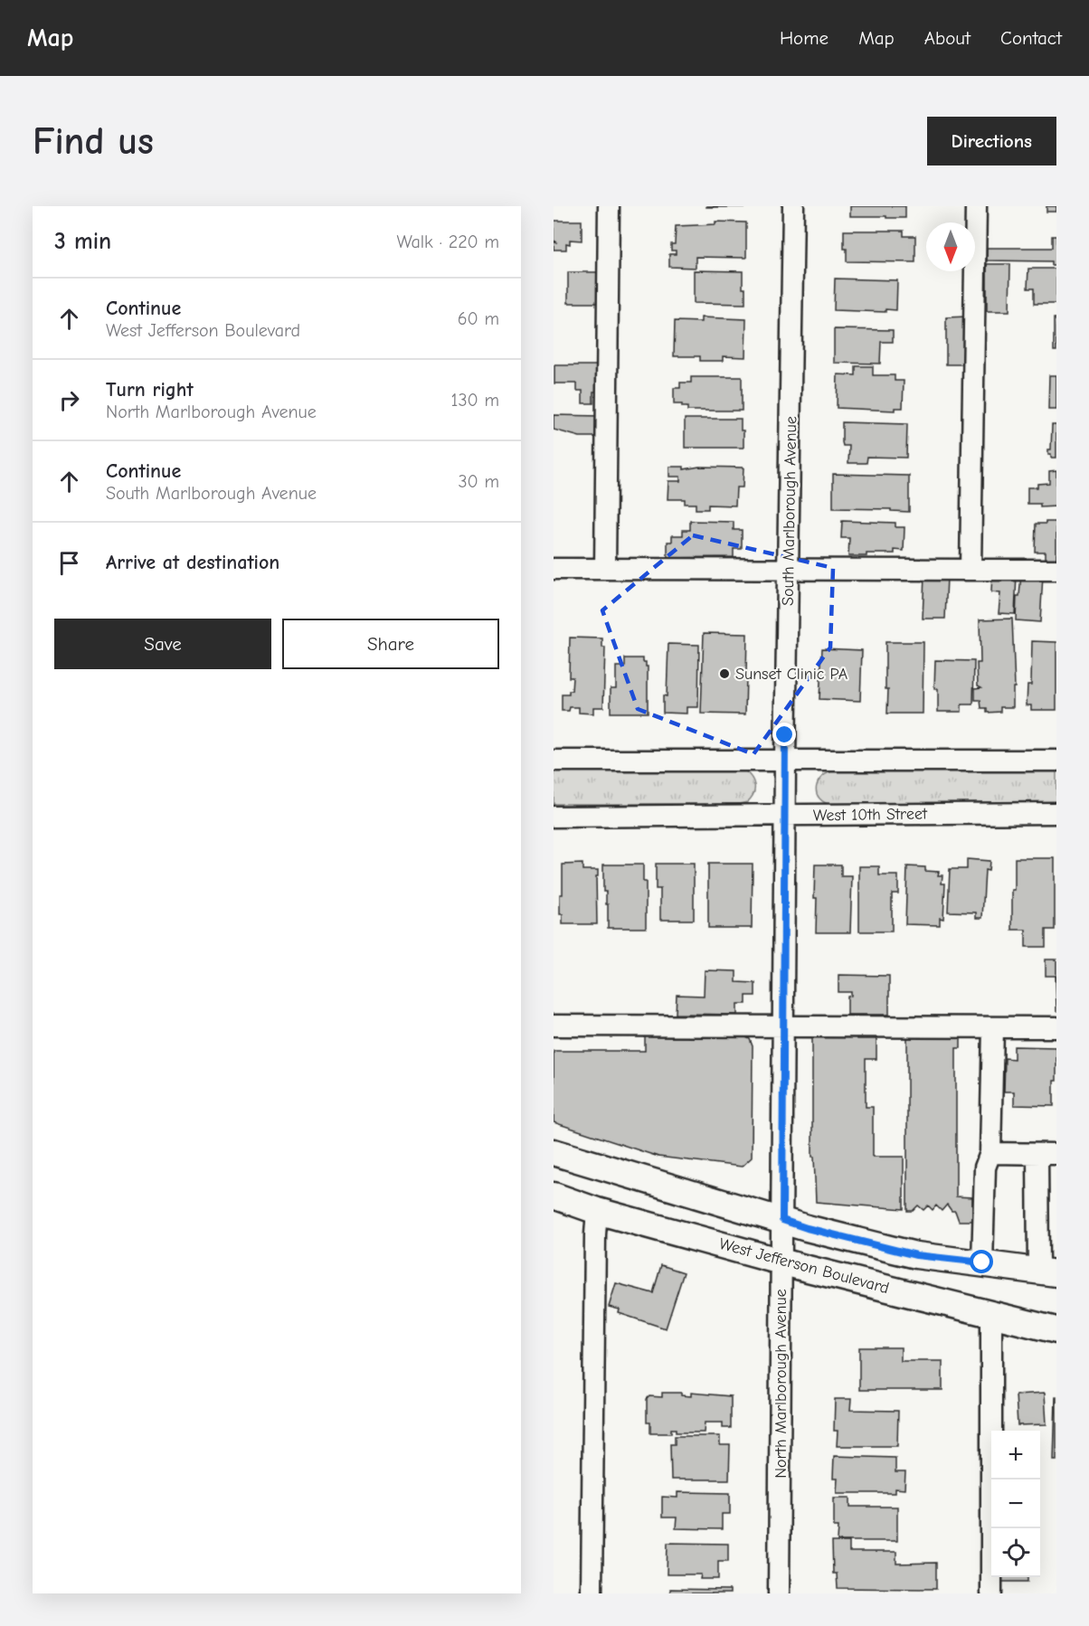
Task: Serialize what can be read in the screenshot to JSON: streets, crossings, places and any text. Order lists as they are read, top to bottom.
{
  "streets": {
    "main road": ["West Jefferson Boulevard"],
    "street": ["South Marlborough Avenue", "West 10th Street", "North Marlborough Avenue"]
  },
  "crossings": [
    ["South Marlborough Avenue", "West 10th Street"],
    ["South Marlborough Avenue", "North Marlborough Avenue"],
    ["West 10th Street", "North Marlborough Avenue"],
    ["West Jefferson Boulevard", "North Marlborough Avenue"]
  ],
  "places": ["Sunset Clinic PA"],
  "north": "bottom",
  "page": {
    "header": "Map",
    "nav": [
      "Home",
      "Map",
      "About",
      "Contact"
    ],
    "buttons": [
      "Directions",
      ["Save", "Share"]
    ],
    "title": "Find us",
    "heading": ["3 min", "Walk · 220 m"],
    "list": [
      ["Continue", "West Jefferson Boulevard", "60 m"],
      ["Turn right", "North Marlborough Avenue", "130 m"],
      ["Continue", "South Marlborough Avenue", "30 m"],
      "Arrive at destination"
    ],
    "map_buttons": ["+", "−"]
  }
}
